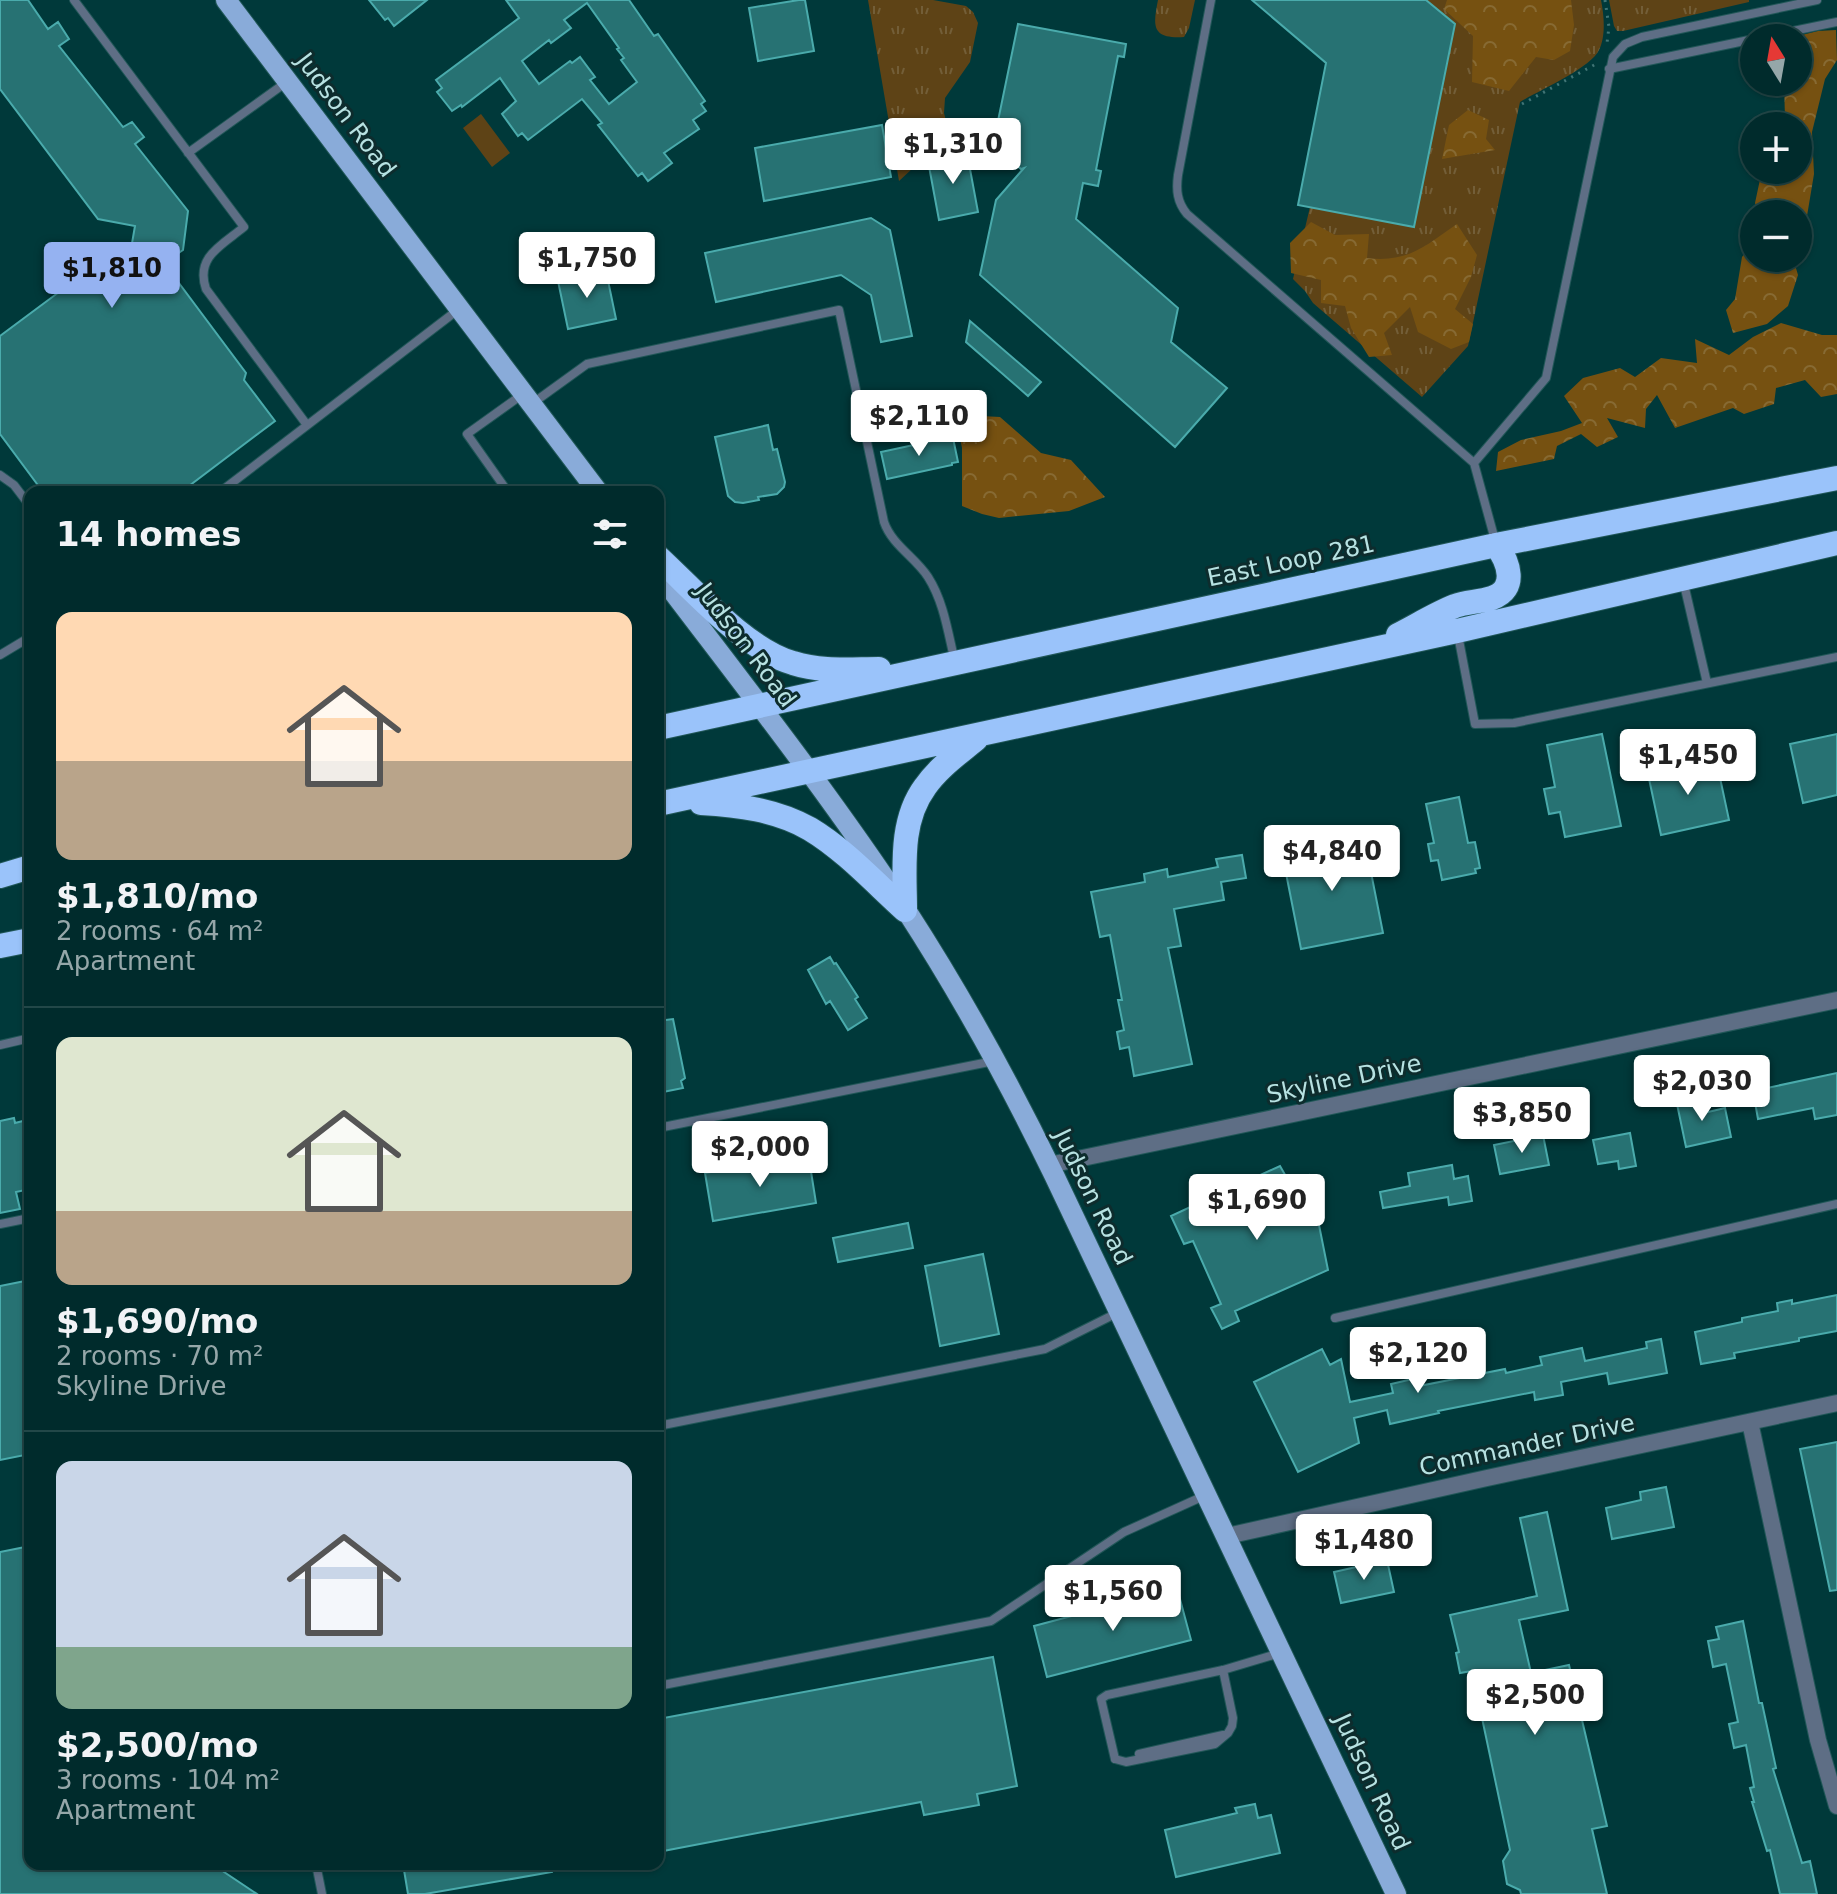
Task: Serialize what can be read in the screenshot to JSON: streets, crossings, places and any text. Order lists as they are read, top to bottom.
{
  "streets": {
    "highway": ["East Loop 281"],
    "main road": ["Judson Road"],
    "street": ["Skyline Drive", "Commander Drive"]
  },
  "crossings": [
    ["Judson Road", "East Loop 281"],
    ["Judson Road", "Skyline Drive"],
    ["Judson Road", "Commander Drive"]
  ],
  "north": "top",
  "page": {
    "map_buttons": ["+", "−"],
    "price": [
      "$1,310",
      "$1,750",
      "$1,810",
      "$2,110",
      "$1,450",
      "$4,840",
      "$2,030",
      "$3,850",
      "$2,000",
      "$1,690",
      "$2,120",
      "$1,480",
      "$1,560",
      "$2,500"
    ],
    "heading": "14 homes",
    "list": [
      {
        "name": "$1,810/mo",
        "note": "2 rooms · 64 m² · Apartment"
      },
      {
        "name": "$1,690/mo",
        "note": "2 rooms · 70 m² · Skyline Drive"
      },
      {
        "name": "$2,500/mo",
        "note": "3 rooms · 104 m² · Apartment"
      }
    ]
  }
}
